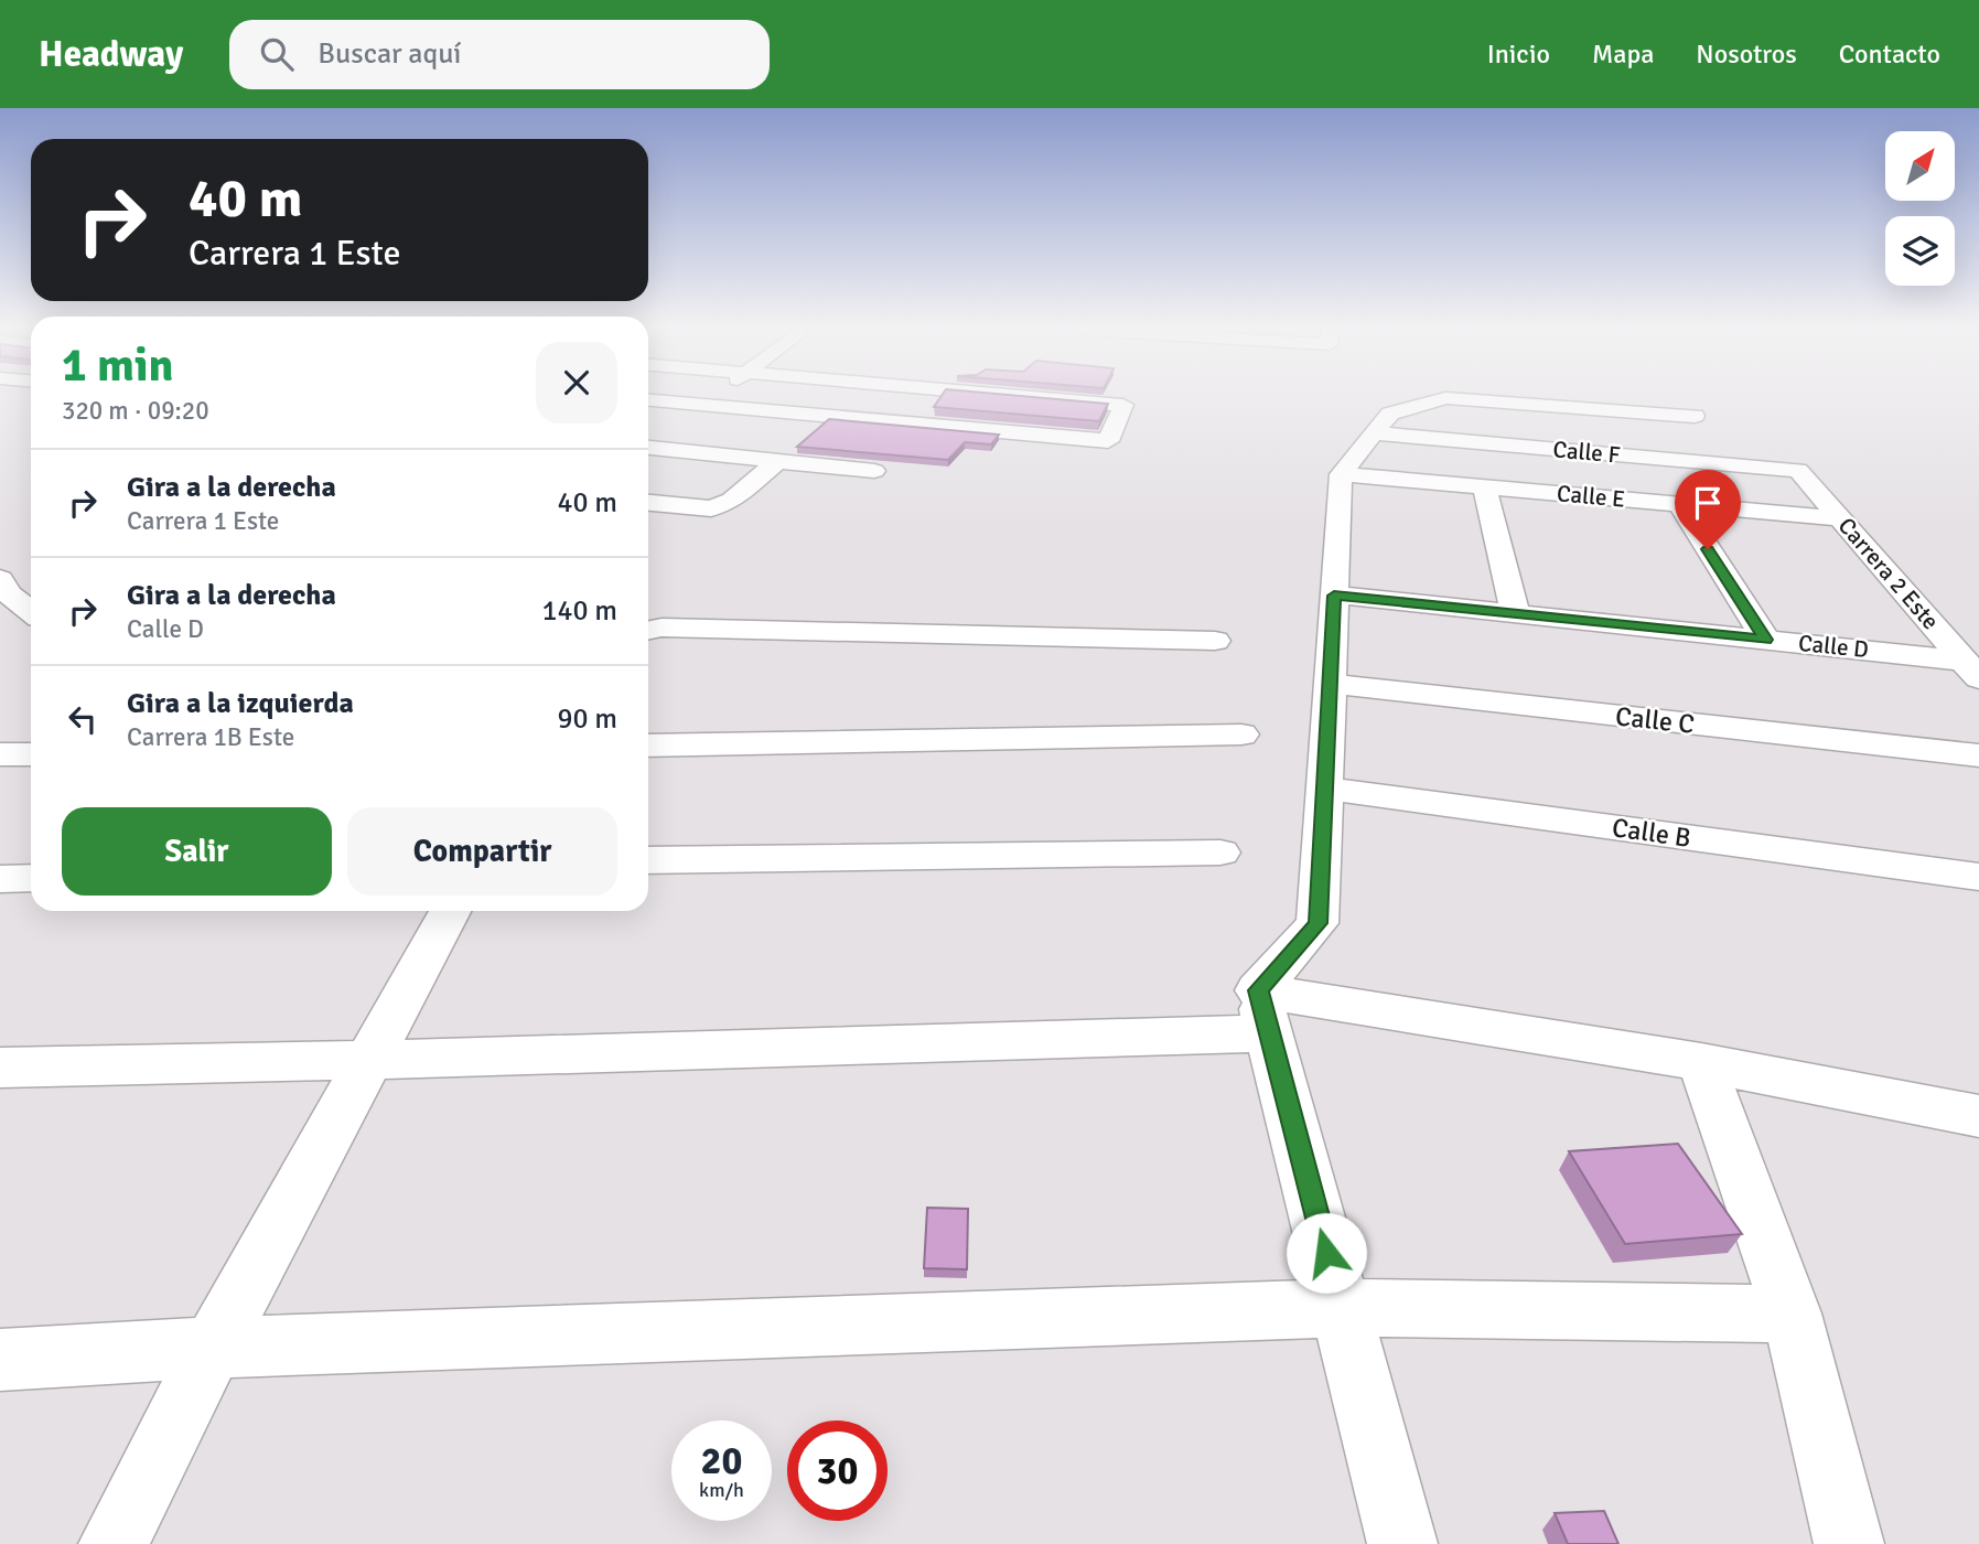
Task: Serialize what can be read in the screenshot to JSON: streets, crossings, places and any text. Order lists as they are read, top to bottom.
{
  "streets": {
    "street": [
      "Calle F",
      "Calle E",
      "Carrera 2 Este",
      "Calle D",
      "Calle C",
      "Calle B"
    ]
  },
  "crossings": [
    ["Calle F", "Carrera 2 Este"],
    ["Calle E", "Carrera 2 Este"],
    ["Carrera 2 Este", "Calle D"]
  ],
  "north": "top right",
  "page": {
    "header": "Headway",
    "search": "Buscar aquí",
    "nav": [
      "Inicio",
      "Mapa",
      "Nosotros",
      "Contacto"
    ],
    "turn": ["40 m", "Carrera 1 Este"],
    "heading": ["1 min", "320 m · 09:20"],
    "list": [
      {
        "name": "Gira a la derecha",
        "note": "Carrera 1 Este",
        "value": "40 m"
      },
      {
        "name": "Gira a la derecha",
        "note": "Calle D",
        "value": "140 m"
      },
      {
        "name": "Gira a la izquierda",
        "note": "Carrera 1B Este",
        "value": "90 m"
      }
    ],
    "buttons": ["Salir", "Compartir"],
    "speed": "20 km/h",
    "limit": "30"
  }
}
